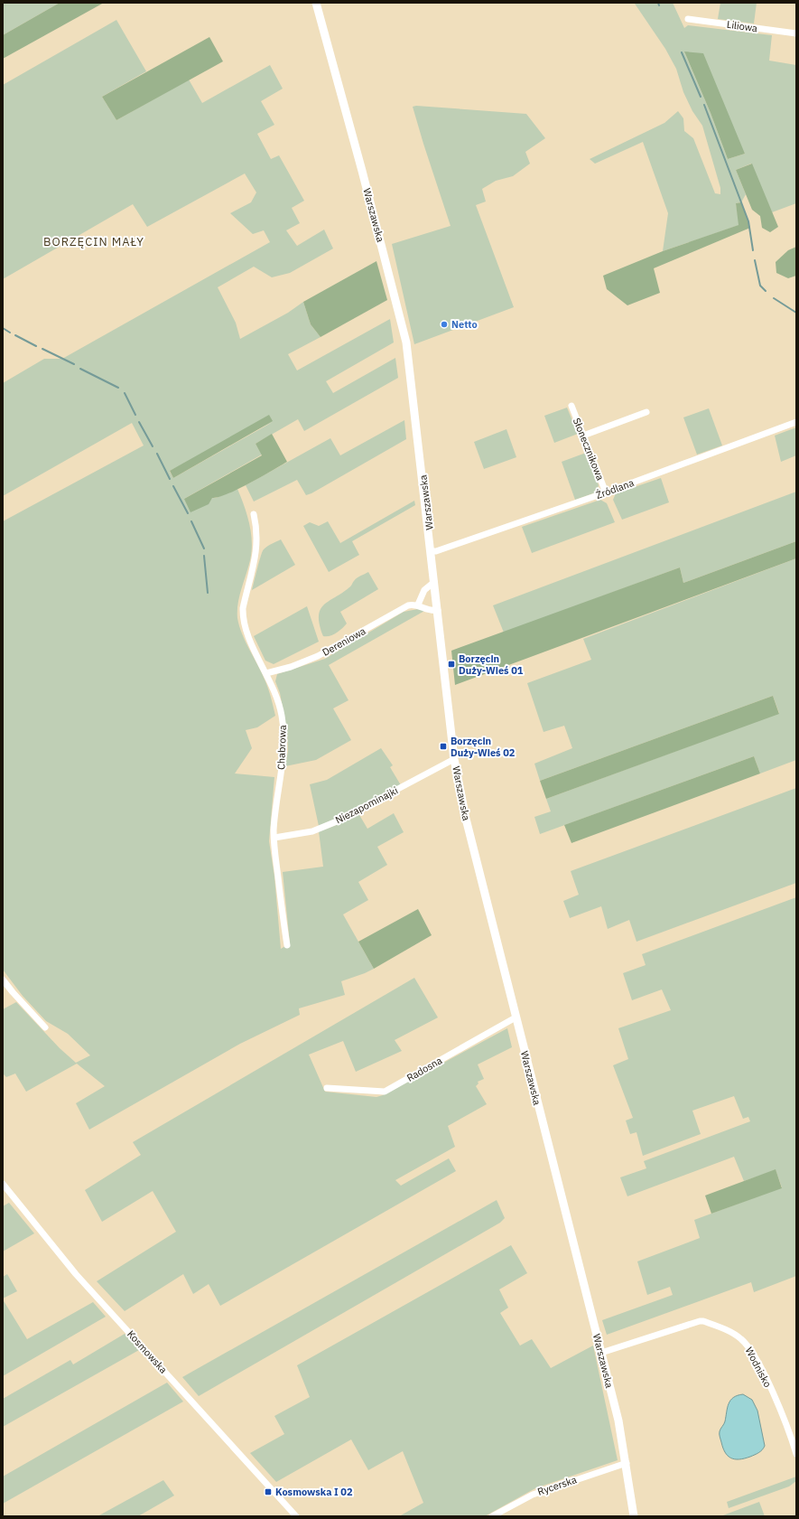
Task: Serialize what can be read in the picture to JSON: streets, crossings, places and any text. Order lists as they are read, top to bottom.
{
  "streets": {
    "main road": ["Warszawska"],
    "street": [
      "Liliowa",
      "Słonecznikowa",
      "Źródlana",
      "Dereniowa",
      "Chabrowa",
      "Niezapominajki",
      "Radosna",
      "Kosmowska",
      "Wodnisko",
      "Rycerska"
    ]
  },
  "crossings": [
    ["Warszawska", "Źródlana"],
    ["Warszawska", "Niezapominajki"],
    ["Warszawska", "Radosna"],
    ["Warszawska", "Wodnisko"],
    ["Warszawska", "Rycerska"],
    ["Słonecznikowa", "Źródlana"],
    ["Dereniowa", "Chabrowa"],
    ["Chabrowa", "Niezapominajki"]
  ],
  "districts": ["BORZĘCIN MAŁY"],
  "places": {
    "other": ["Netto"],
    "transit": ["Borzęcin Duży-Wieś 01", "Borzęcin Duży-Wieś 02", "Kosmowska I 02"]
  }
}
